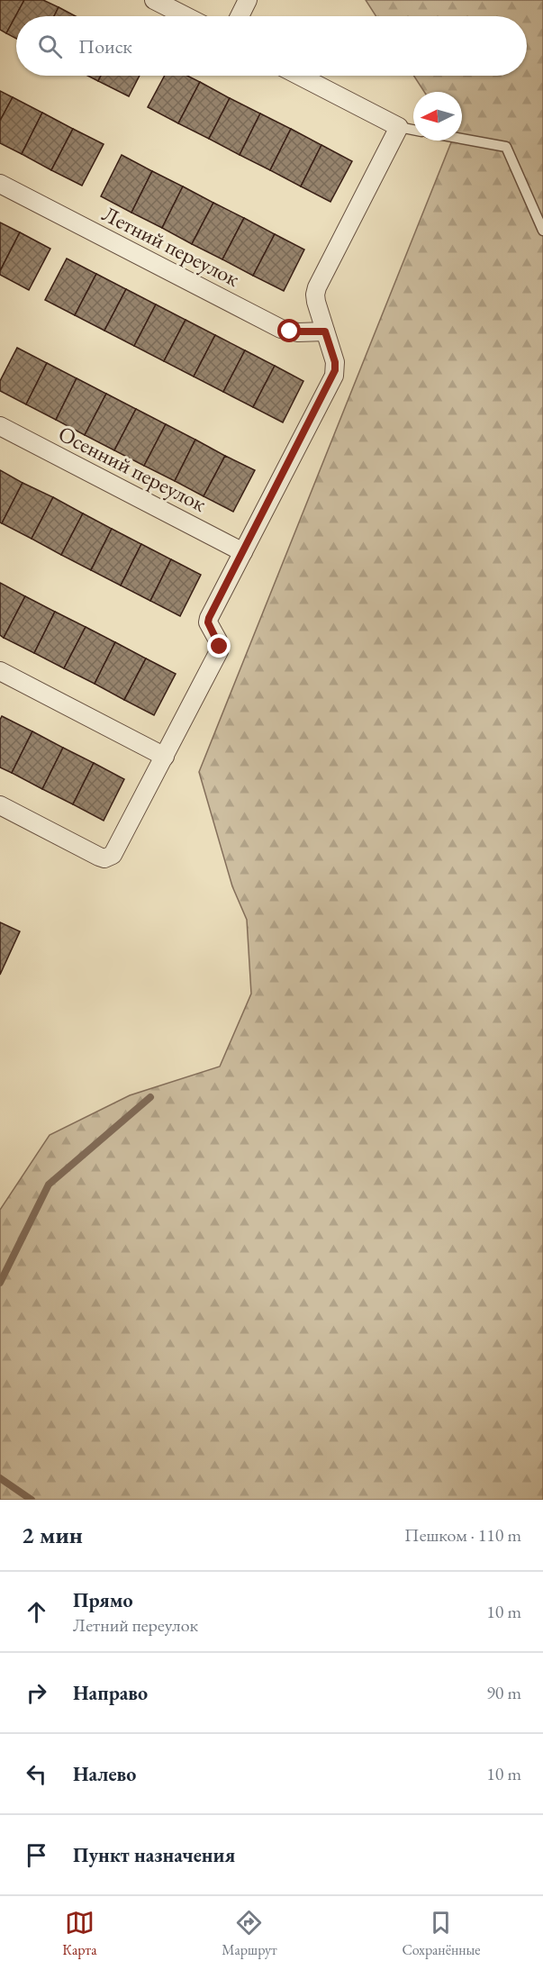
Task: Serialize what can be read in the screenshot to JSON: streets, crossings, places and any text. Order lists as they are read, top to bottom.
{
  "streets": {
    "street": ["Летний переулок", "Осенний переулок"]
  },
  "north": "left",
  "page": {
    "search": "Поиск",
    "heading": ["2 мин", "Пешком · 110 m"],
    "list": [
      ["Прямо", "Летний переулок", "10 m"],
      ["Направо", "90 m"],
      ["Налево", "10 m"],
      "Пункт назначения"
    ],
    "nav": ["Карта", "Маршрут", "Сохранённые"]
  }
}
